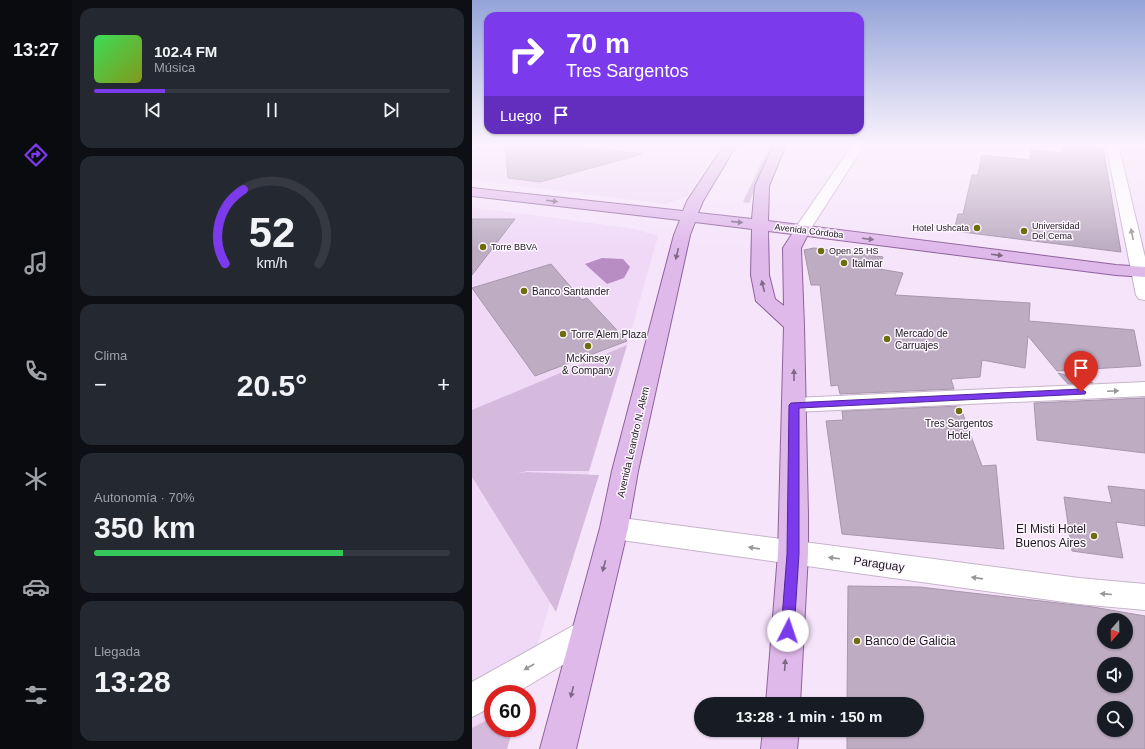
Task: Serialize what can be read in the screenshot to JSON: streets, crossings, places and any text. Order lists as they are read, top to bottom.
{
  "streets": {
    "main road": ["Avenida Córdoba", "Avenida Leandro N. Alem"],
    "street": ["Paraguay"]
  },
  "crossings": [
    ["Avenida Córdoba", "Avenida Leandro N. Alem"],
    ["Avenida Leandro N. Alem", "Paraguay"]
  ],
  "one_way": ["Avenida Córdoba"],
  "places": [
    "Hotel Ushcata",
    "Universidad Del Cema",
    "Torre BBVA",
    "Open 25 HS",
    "Italmar",
    "Banco Santander",
    "Torre Alem Plaza",
    "Mercado de Carruajes",
    "McKinsey & Company",
    "Tres Sargentos Hotel",
    "El Misti Hotel Buenos Aires",
    "Banco de Galicia"
  ],
  "north": "bottom",
  "page": {
    "tabs": "13:27",
    "turn": ["70 m", "Tres Sargentos"],
    "song": ["102.4 FM", "Música"],
    "then": "Luego",
    "tile": [
      "Clima",
      ["Autonomía · 70%", "350 km"],
      ["Llegada", "13:28"]
    ],
    "heat": ["−", "20.5°", "+"],
    "limit": "60",
    "trip": "13:28 · 1 min · 150 m",
    "gauge": ["52", "km/h"]
  }
}
